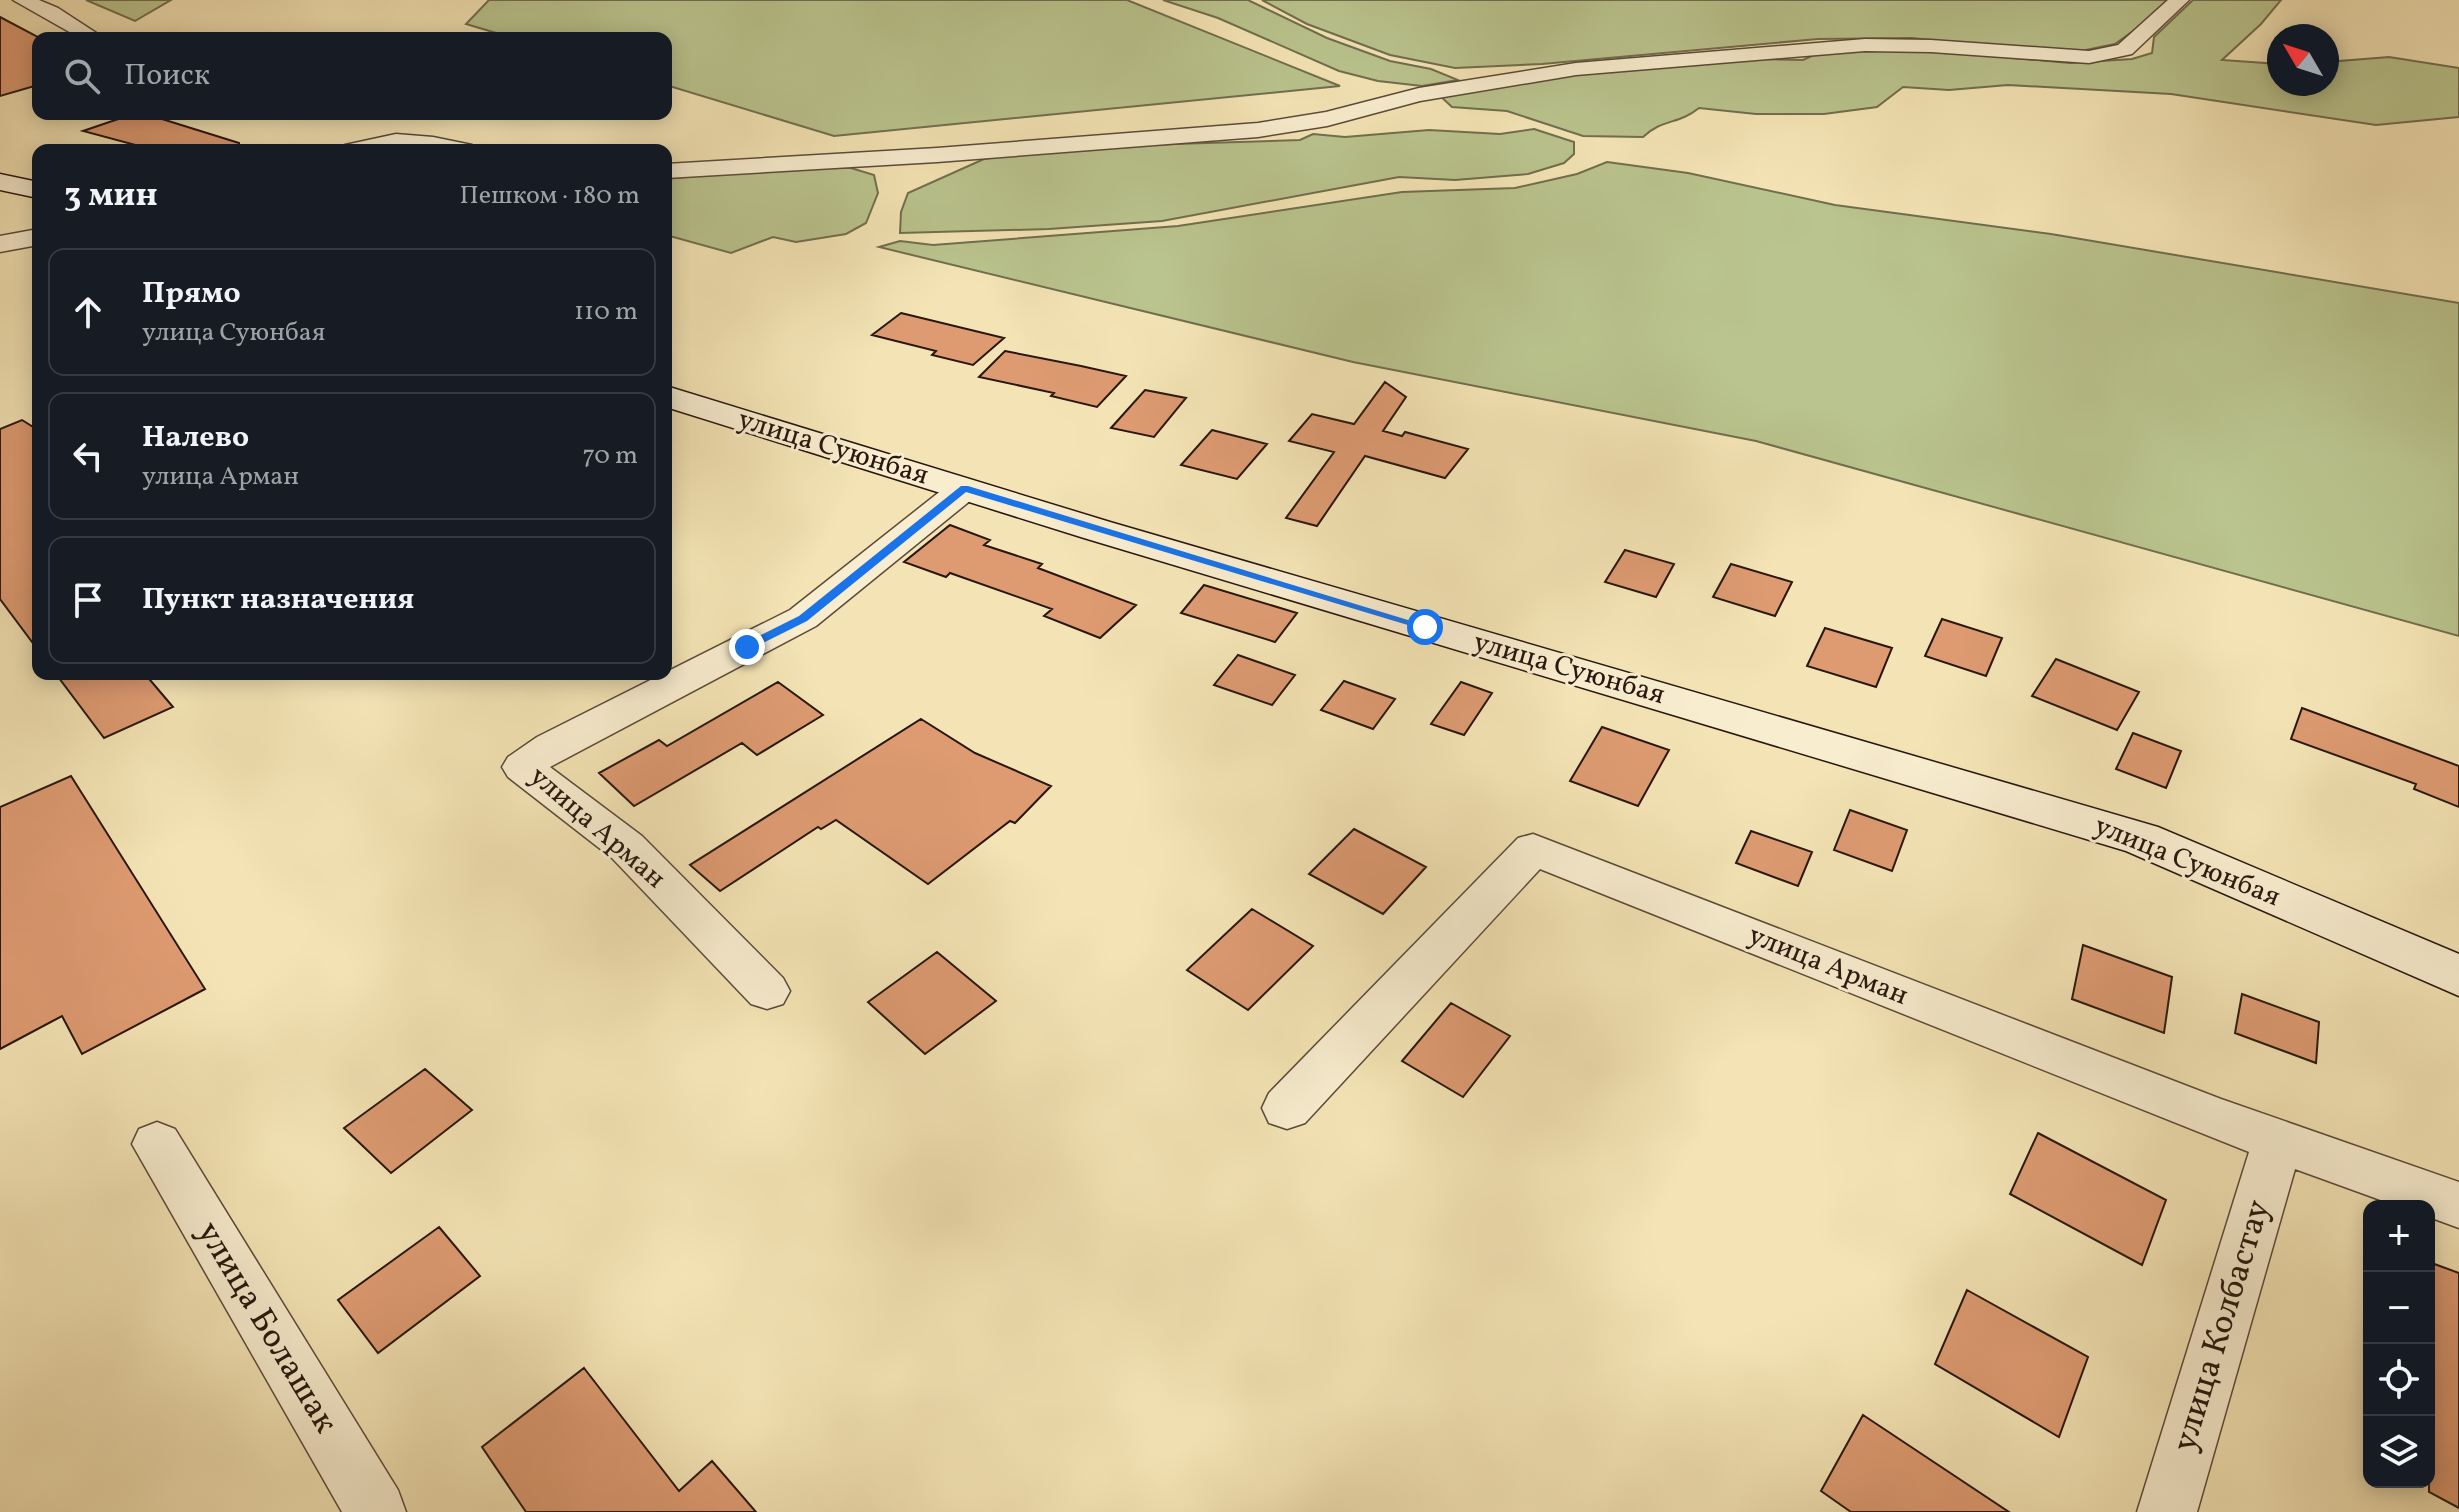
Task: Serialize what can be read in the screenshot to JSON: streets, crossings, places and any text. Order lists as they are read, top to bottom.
{
  "streets": {
    "main road": ["улица Суюнбая"],
    "street": ["улица Арман", "улица Колбастау", "улица Болашак"]
  },
  "crossings": [
    ["улица Суюнбая", "улица Арман"],
    ["улица Арман", "улица Колбастау"]
  ],
  "north": "top left",
  "page": {
    "search": "Поиск",
    "heading": ["3 мин", "Пешком · 180 m"],
    "list": [
      ["Прямо", "улица Суюнбая", "110 m"],
      ["Налево", "улица Арман", "70 m"],
      "Пункт назначения"
    ],
    "map_buttons": ["+", "−"]
  }
}
